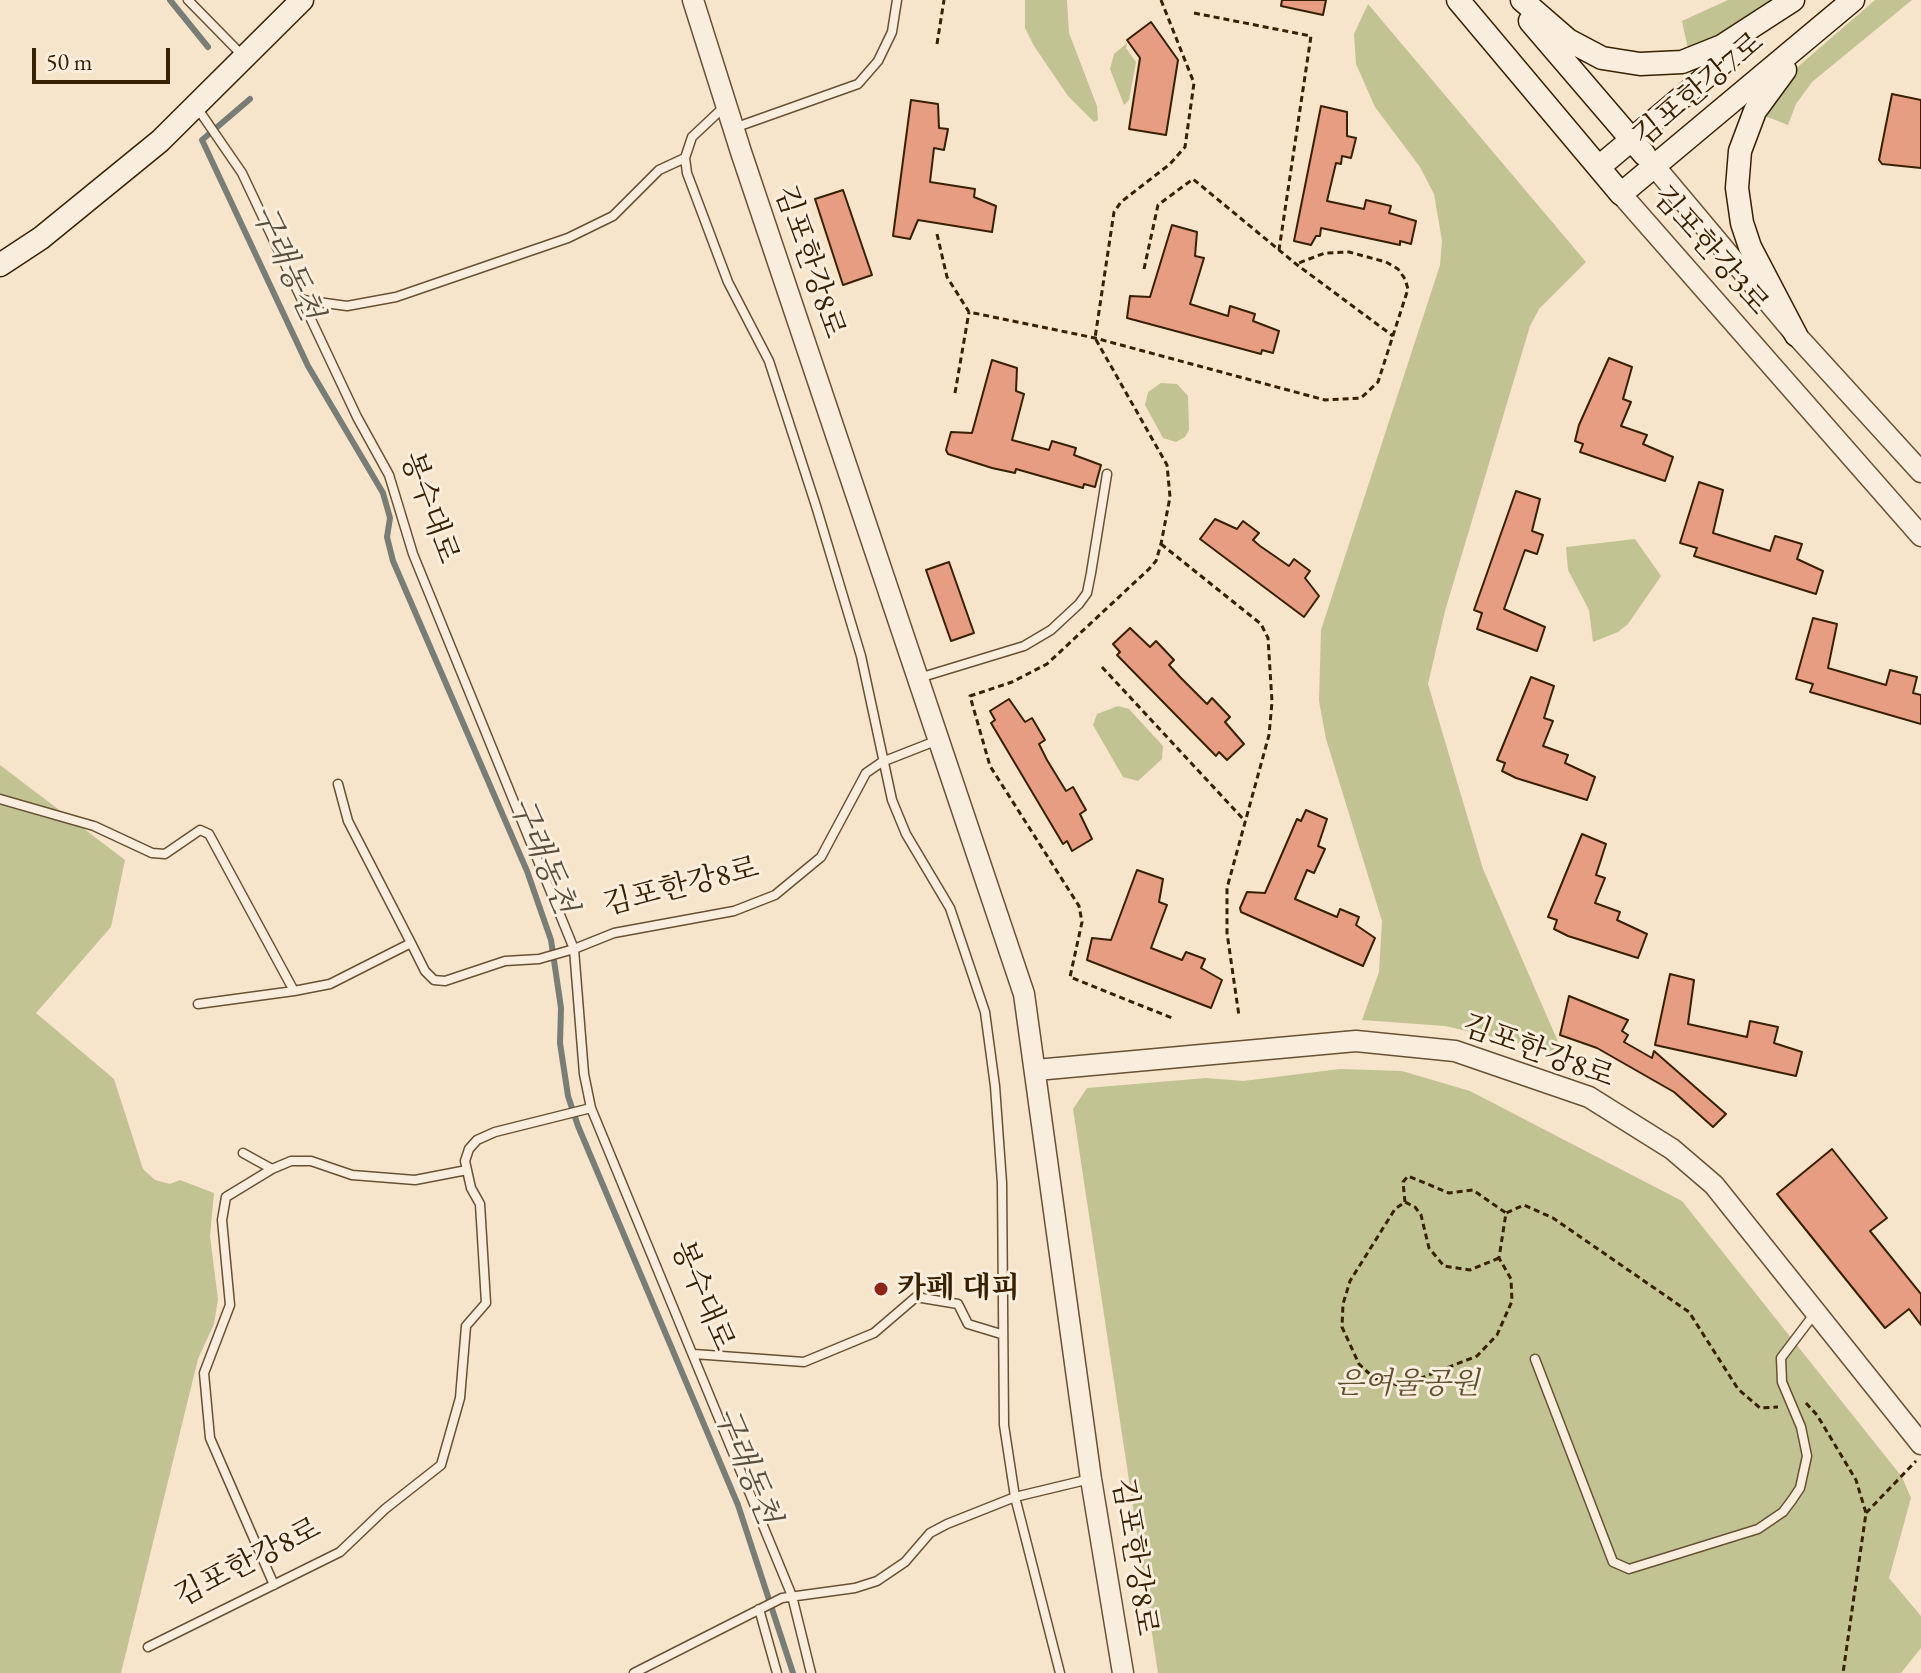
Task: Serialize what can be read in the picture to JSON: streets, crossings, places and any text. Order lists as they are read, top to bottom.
{
  "streets": {
    "main road": ["김포한강7로", "김포한강3로"],
    "street": ["김포한강8로"],
    "lane": ["봉수대로"]
  },
  "crossings": [
    ["김포한강7로", "김포한강3로"],
    ["김포한강8로", "봉수대로"]
  ],
  "water": ["구래동천"],
  "parks": ["은여울공원"],
  "places": ["카페 대피"],
  "scale_bar": "50 m"
}
